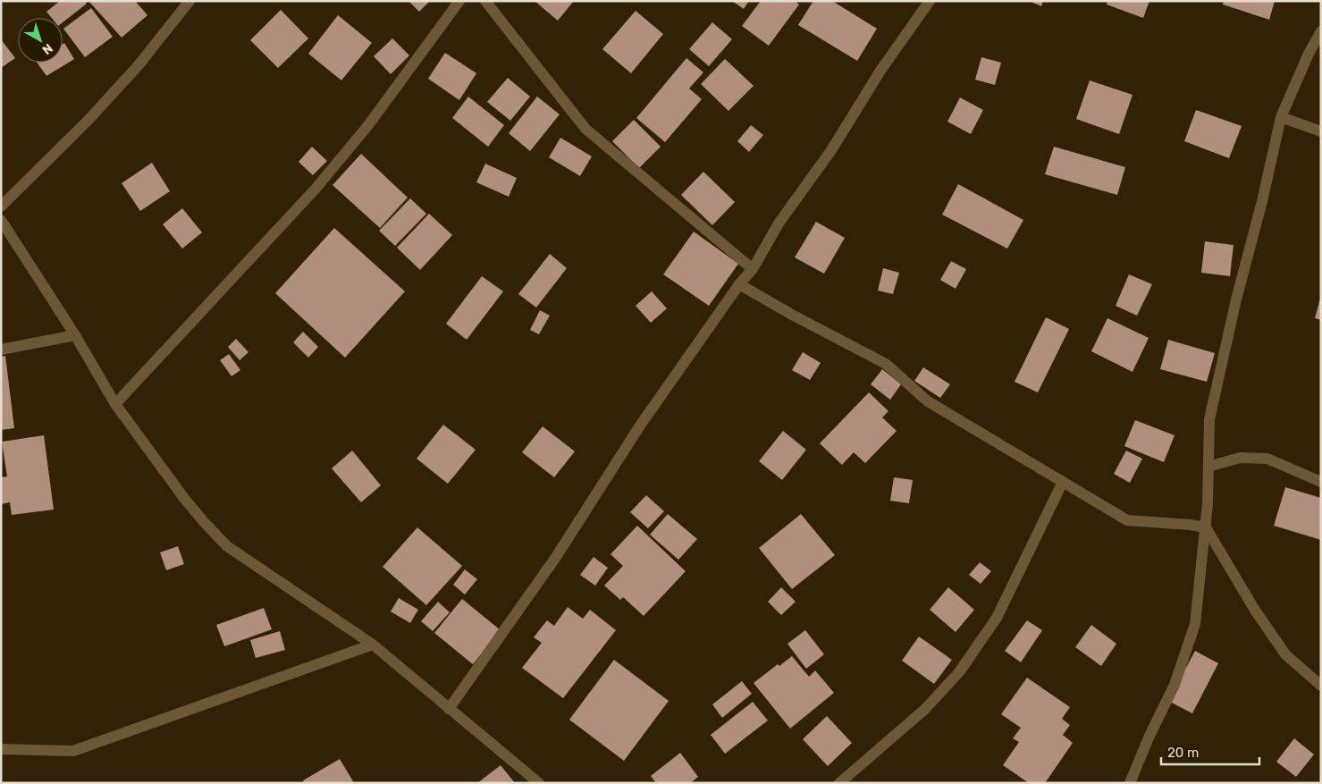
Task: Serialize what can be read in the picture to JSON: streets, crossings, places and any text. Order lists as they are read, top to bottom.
{
  "scale_bar": "20 m",
  "north": "bottom right"
}
